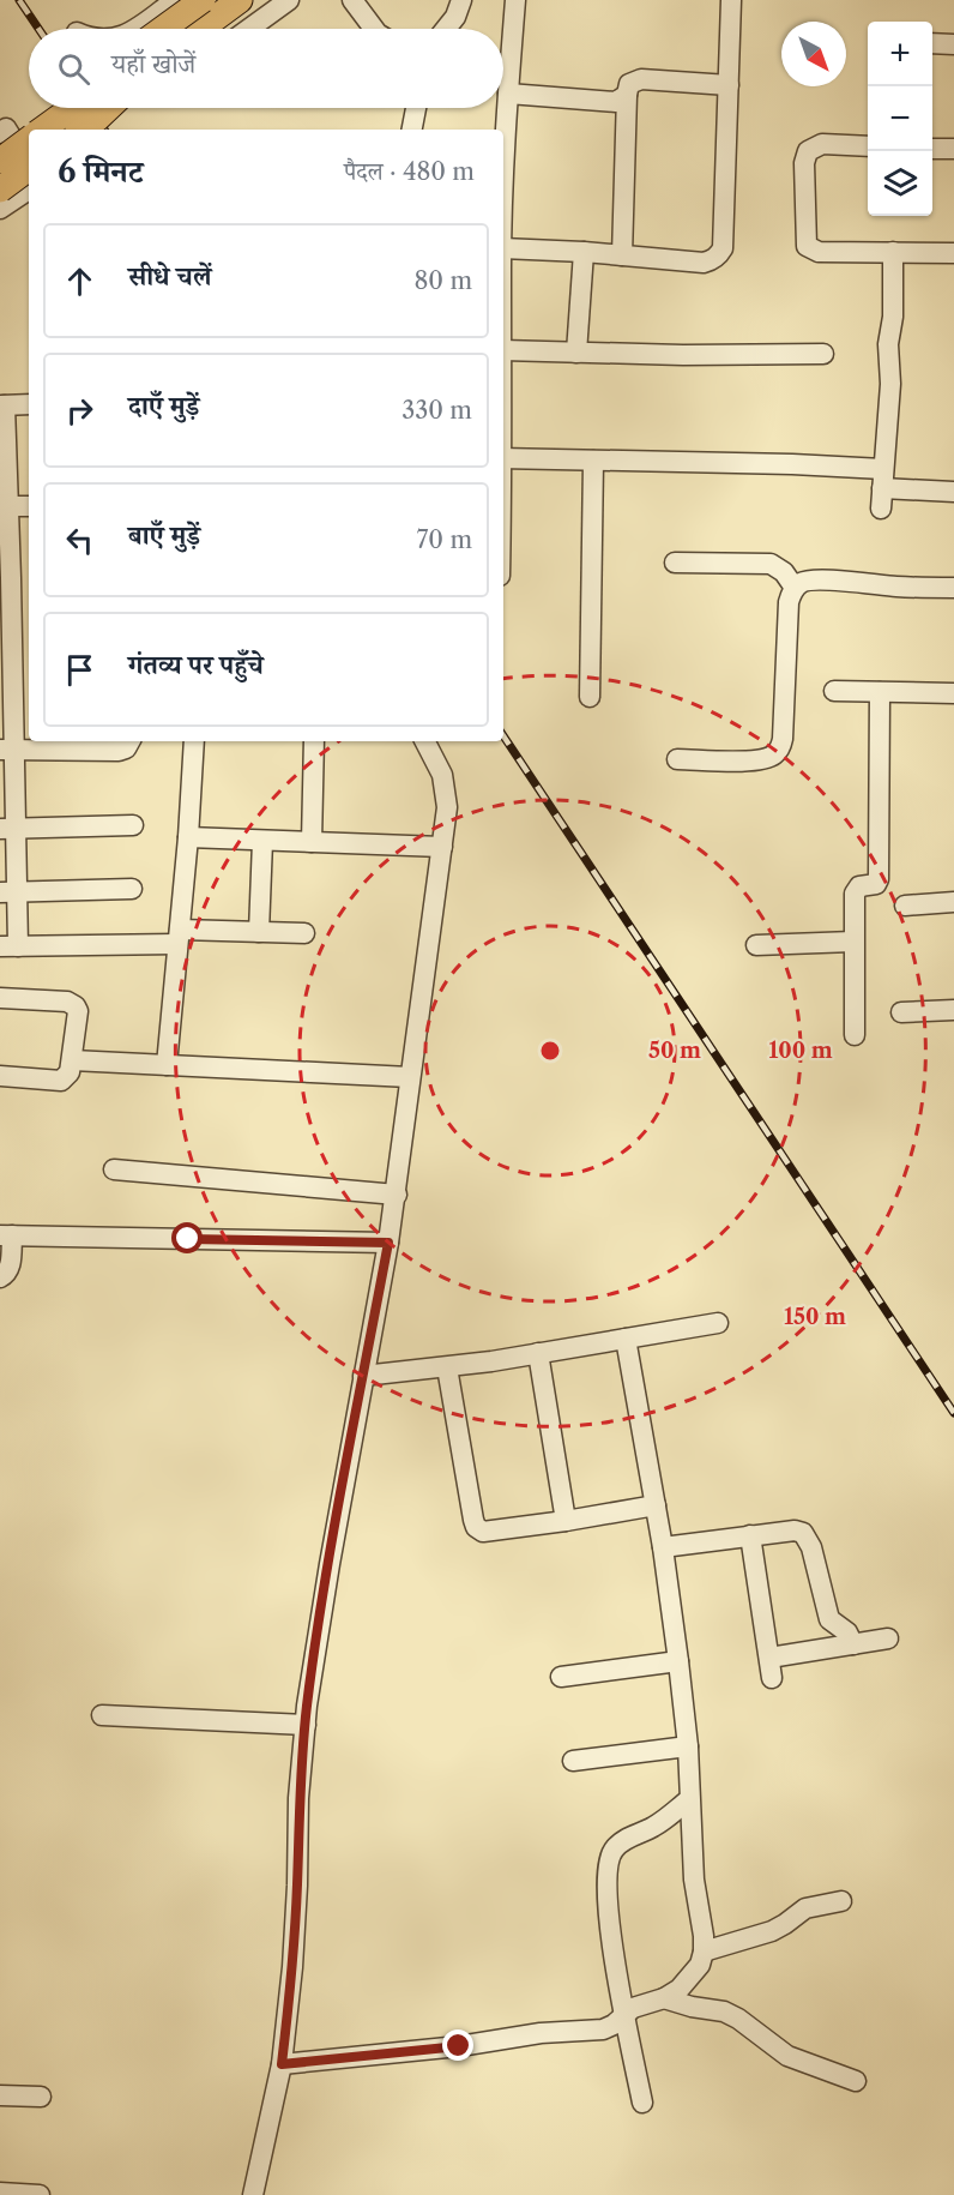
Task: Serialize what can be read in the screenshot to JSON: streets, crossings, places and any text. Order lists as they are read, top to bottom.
{
  "north": "bottom right",
  "page": {
    "map_buttons": ["+", "−"],
    "search": "यहाँ खोजें",
    "heading": ["6 मिनट", "पैदल · 480 m"],
    "list": [
      ["सीधे चलें", "80 m"],
      ["दाएँ मुड़ें", "330 m"],
      ["बाएँ मुड़ें", "70 m"],
      "गंतव्य पर पहुँचे"
    ]
  },
  "rings": ["50 m", "100 m", "150 m"]
}
